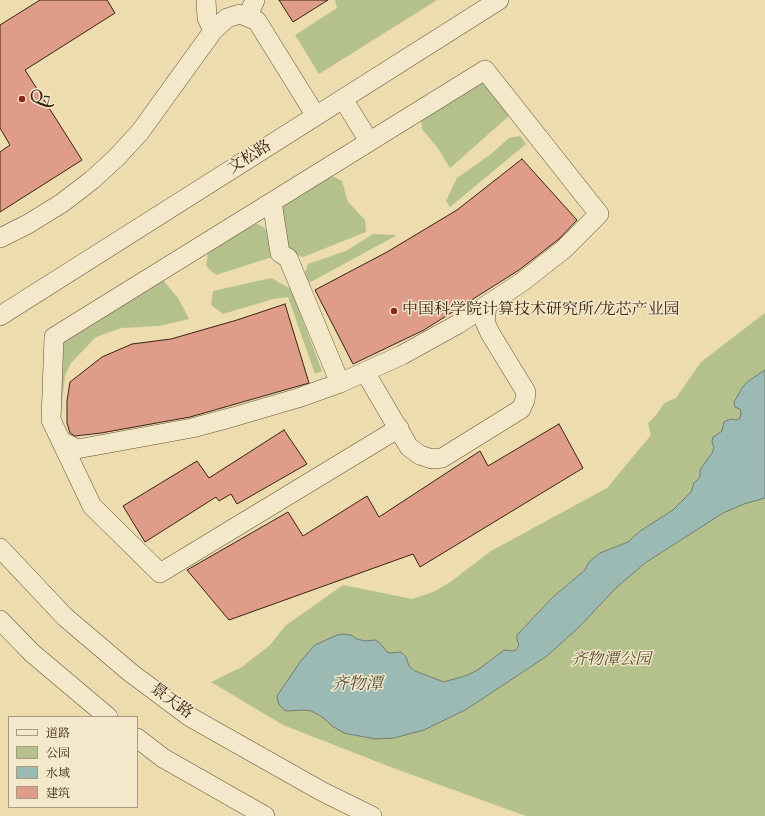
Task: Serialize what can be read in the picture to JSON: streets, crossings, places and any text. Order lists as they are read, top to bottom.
{
  "streets": {
    "street": ["文松路", "景天路"]
  },
  "water": ["齐物潭"],
  "parks": ["齐物潭公园"],
  "places": ["Q7", "中国科学院计算技术研究所/龙芯产业园"],
  "legend": [
    "道路",
    "公园",
    "水域",
    "建筑"
  ]
}
